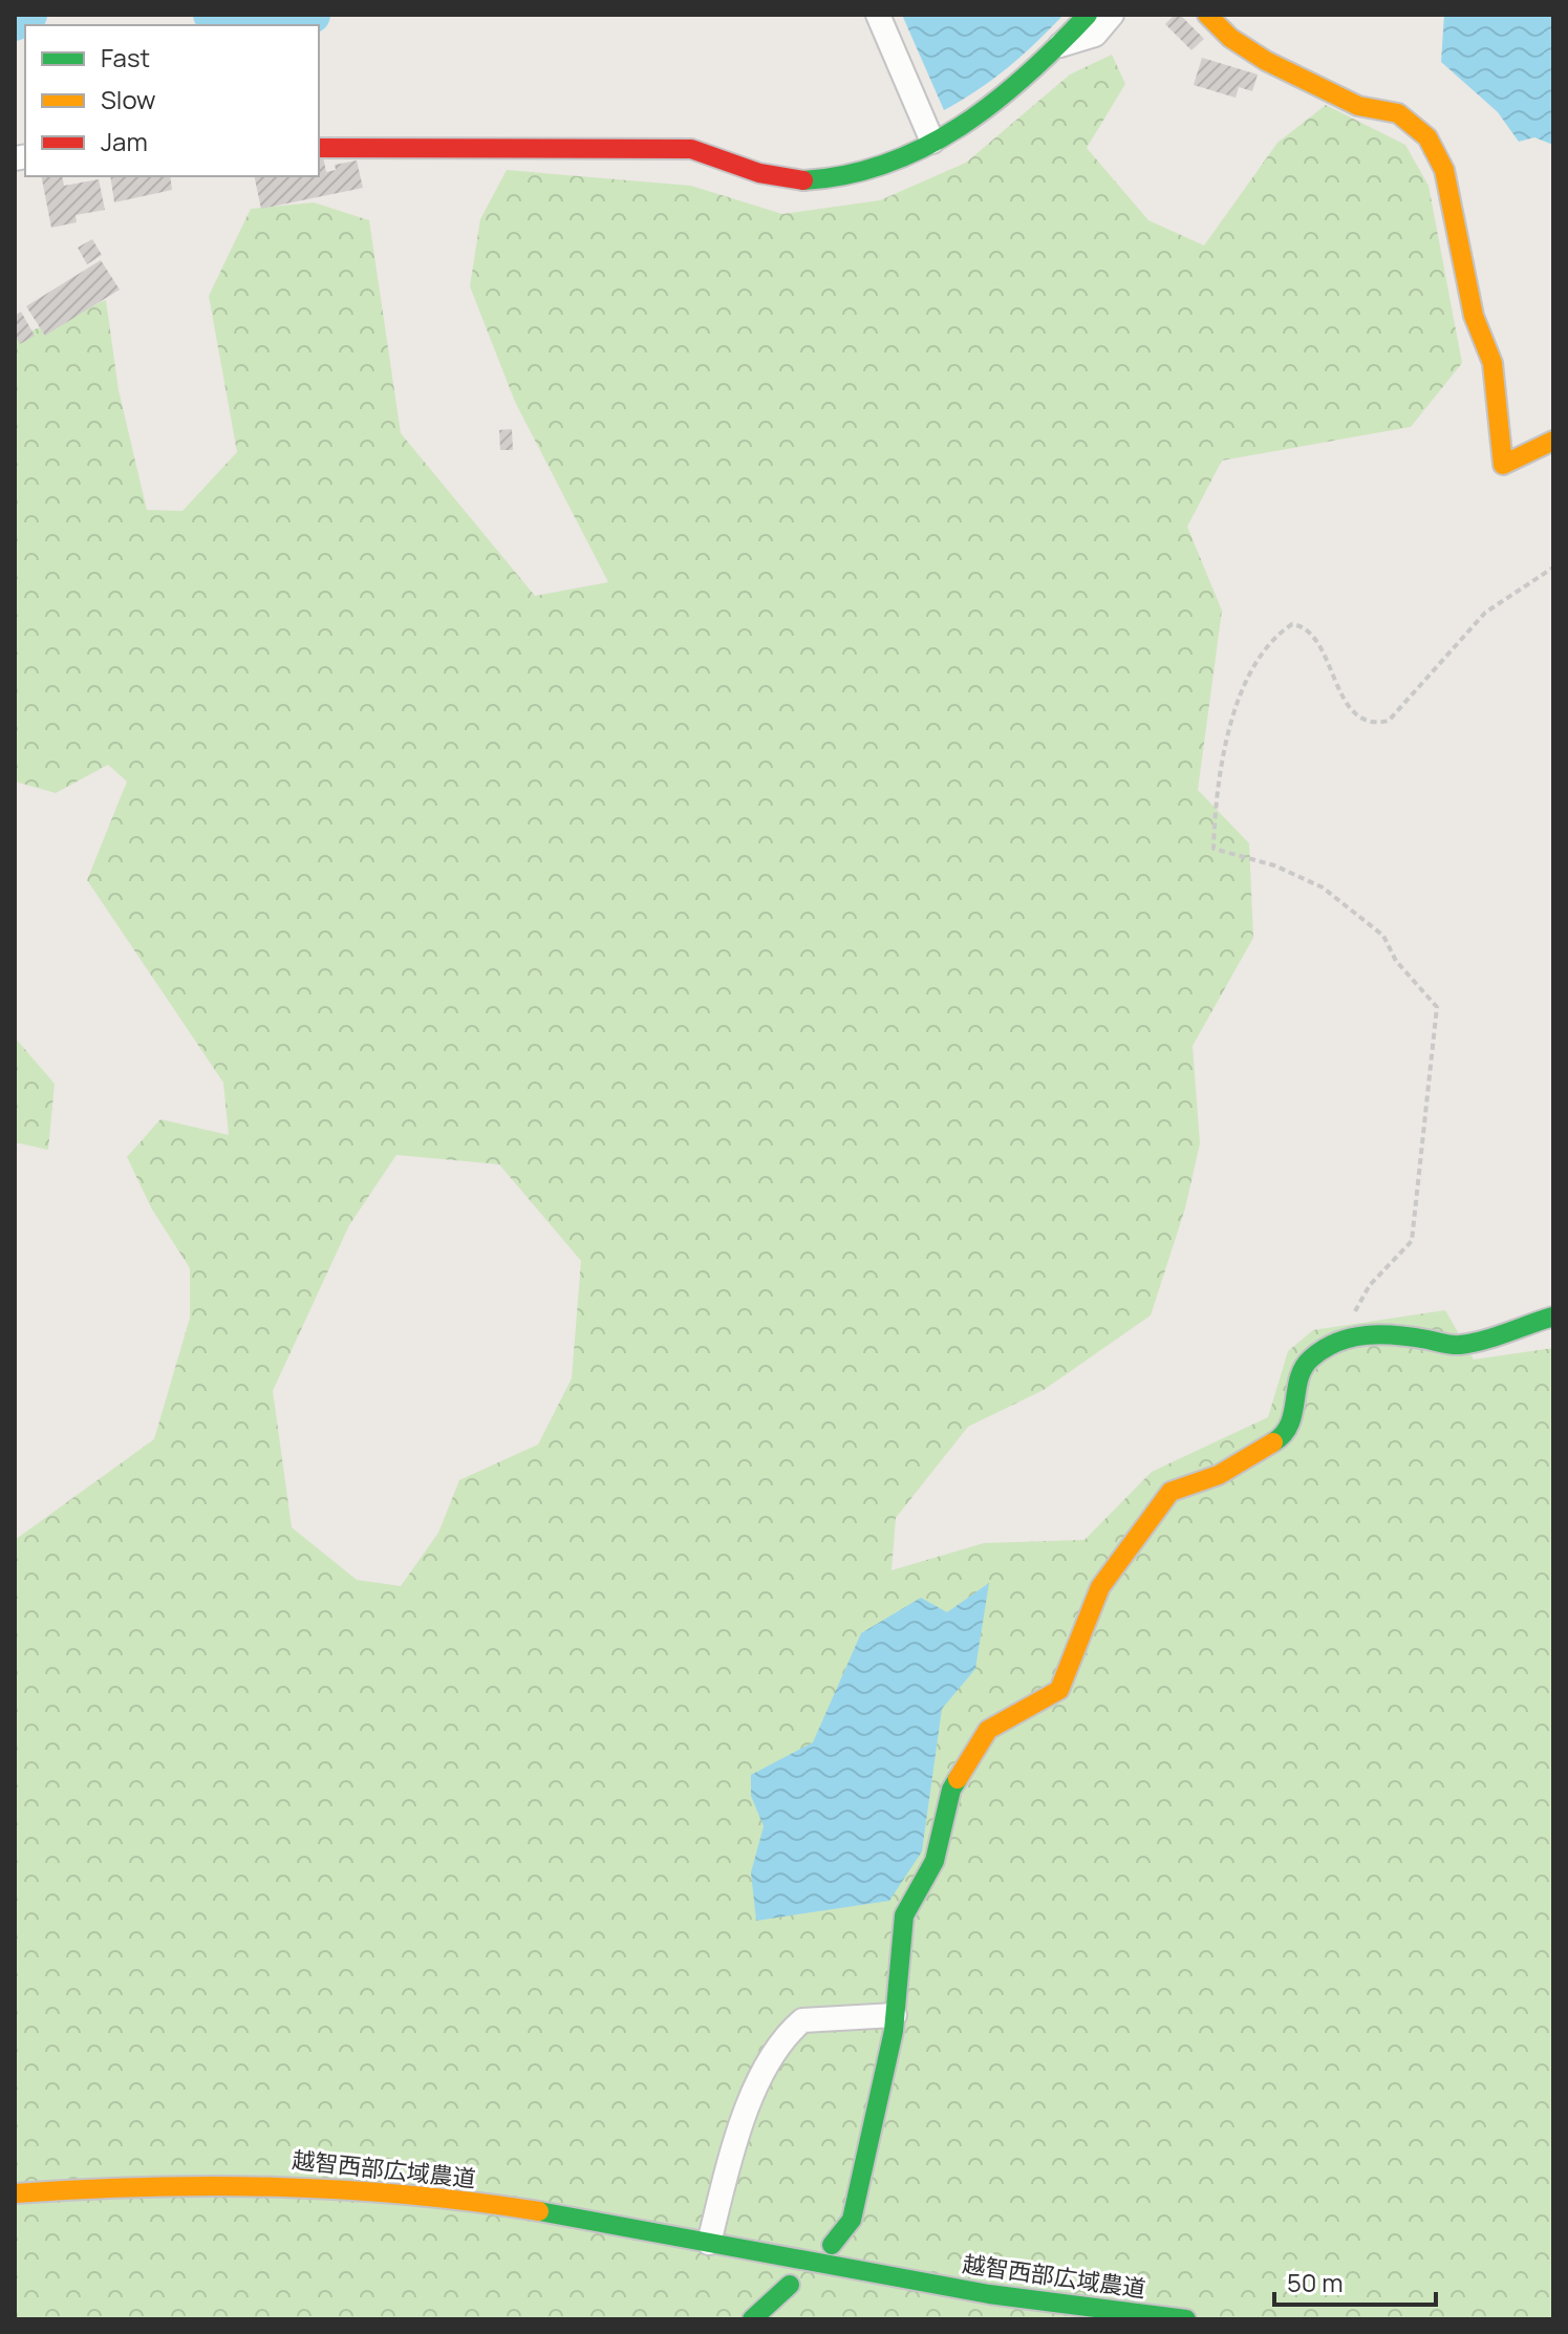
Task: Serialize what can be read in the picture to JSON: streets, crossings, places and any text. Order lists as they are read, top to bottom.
{
  "streets": {
    "street": ["越智西部広域農道"]
  },
  "legend": ["Fast", "Slow", "Jam"],
  "scale_bar": "50 m"
}
